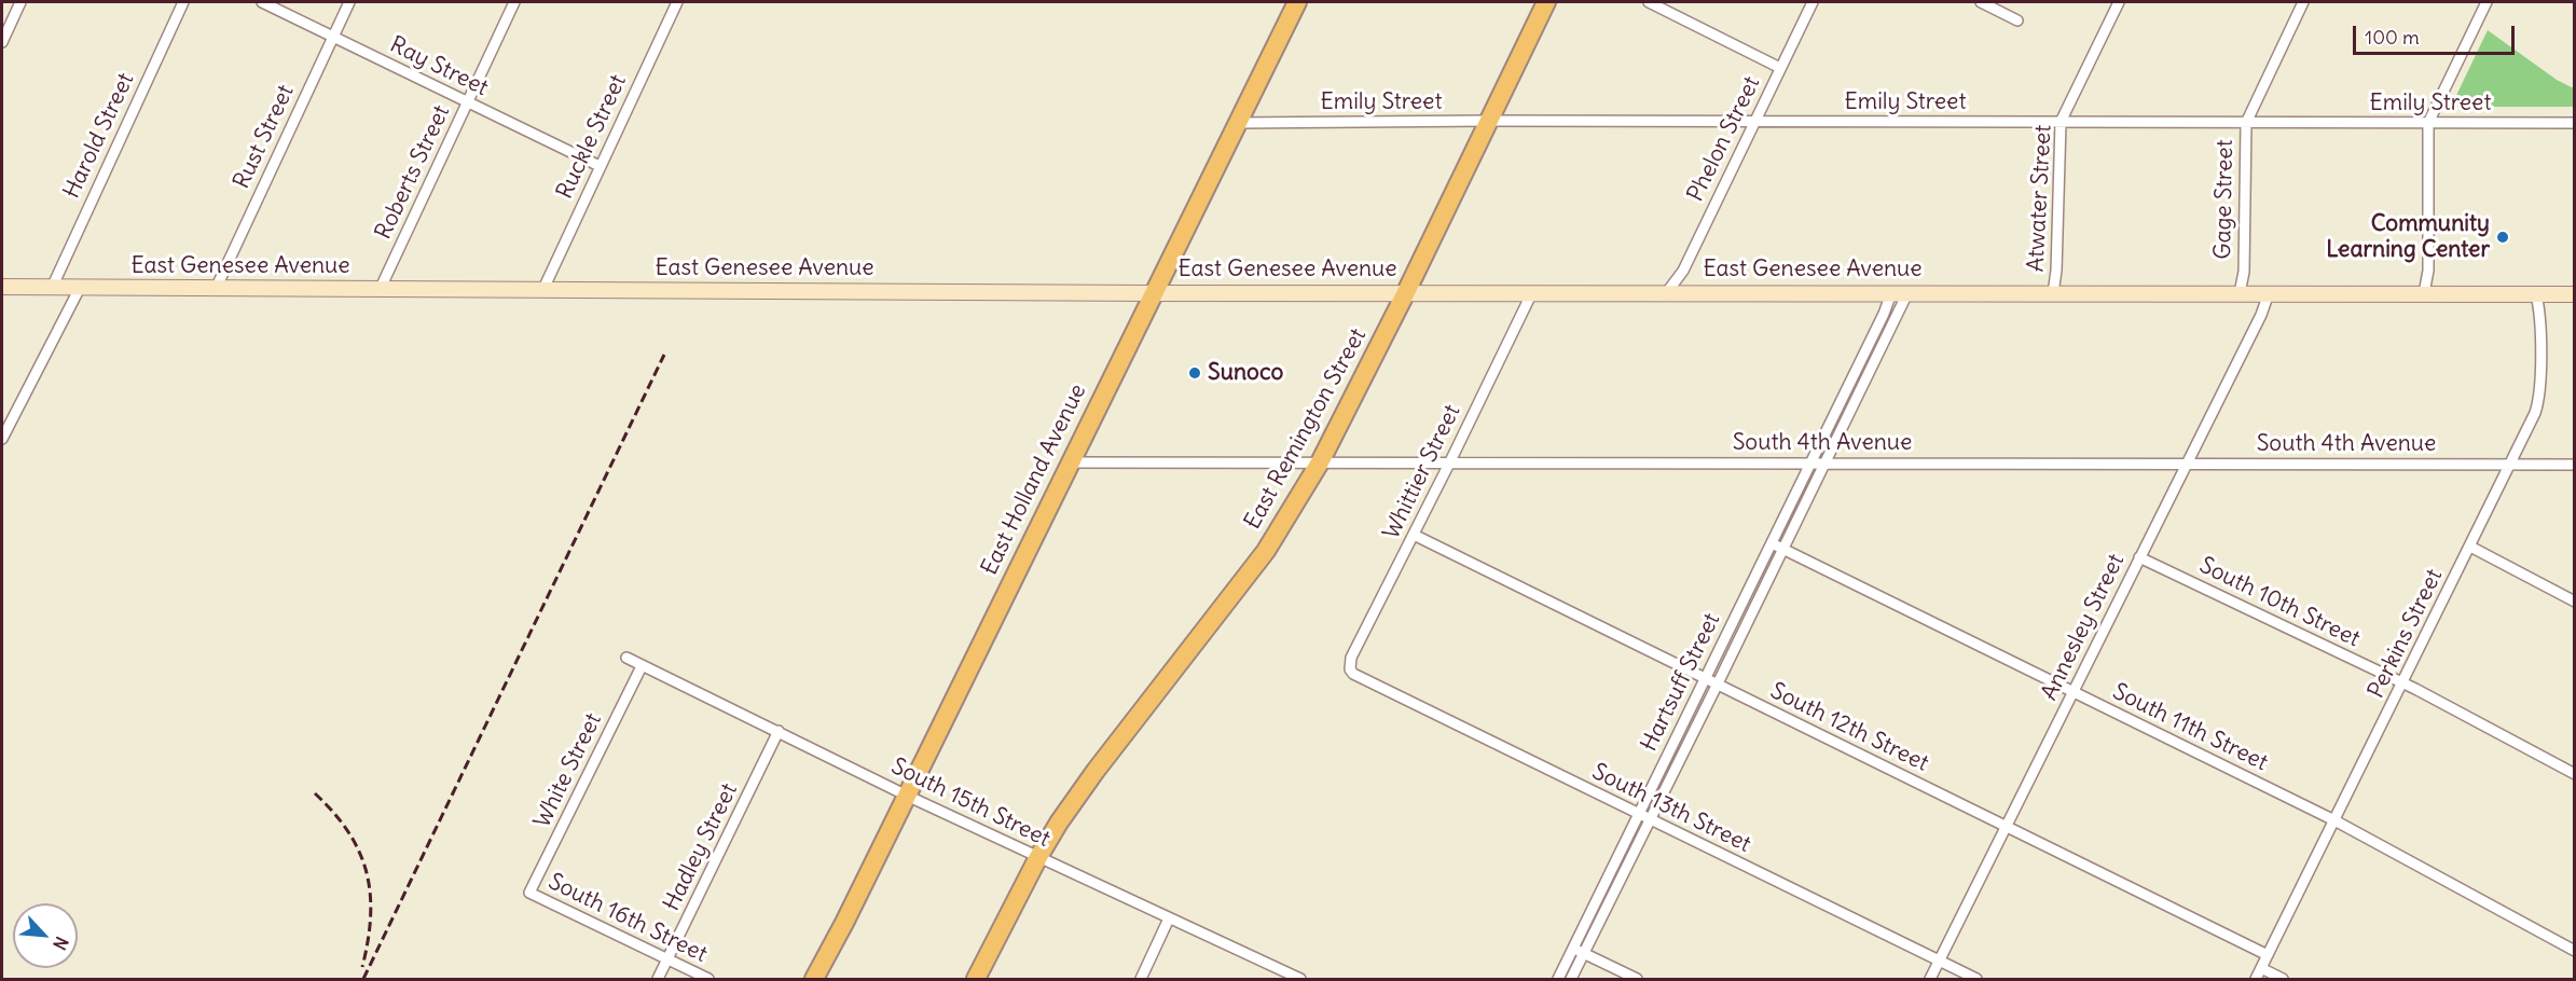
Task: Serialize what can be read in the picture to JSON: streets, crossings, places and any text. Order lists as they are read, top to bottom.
{
  "streets": {
    "highway": ["East Remington Street", "East Holland Avenue"],
    "main road": ["East Genesee Avenue"],
    "street": [
      "Ray Street",
      "Emily Street",
      "Harold Street",
      "Rust Street",
      "Ruckle Street",
      "Phelon Street",
      "Roberts Street",
      "Atwater Street",
      "Gage Street",
      "South 4th Avenue",
      "Whittier Street",
      "South 10th Street",
      "Annesley Street",
      "Perkins Street",
      "Hartsuff Street",
      "South 12th Street",
      "South 11th Street",
      "White Street",
      "South 15th Street",
      "South 13th Street",
      "Hadley Street",
      "South 16th Street"
    ]
  },
  "crossings": [
    ["Ray Street", "Rust Street"],
    ["Ray Street", "Ruckle Street"],
    ["Ray Street", "Roberts Street"],
    ["Emily Street", "Phelon Street"],
    ["Emily Street", "Atwater Street"],
    ["Emily Street", "Gage Street"],
    ["Emily Street", "East Remington Street"],
    ["Emily Street", "East Holland Avenue"],
    ["Harold Street", "East Genesee Avenue"],
    ["Rust Street", "East Genesee Avenue"],
    ["Ruckle Street", "East Genesee Avenue"],
    ["Phelon Street", "East Genesee Avenue"],
    ["Roberts Street", "East Genesee Avenue"],
    ["Atwater Street", "East Genesee Avenue"],
    ["Gage Street", "East Genesee Avenue"],
    ["East Genesee Avenue", "East Remington Street"],
    ["East Genesee Avenue", "Whittier Street"],
    ["East Genesee Avenue", "East Holland Avenue"],
    ["East Genesee Avenue", "Annesley Street"],
    ["East Genesee Avenue", "Perkins Street"],
    ["East Genesee Avenue", "Hartsuff Street"],
    ["East Remington Street", "South 4th Avenue"],
    ["East Remington Street", "South 15th Street"],
    ["South 4th Avenue", "Whittier Street"],
    ["South 4th Avenue", "East Holland Avenue"],
    ["South 4th Avenue", "Annesley Street"],
    ["South 4th Avenue", "Perkins Street"],
    ["South 4th Avenue", "Hartsuff Street"],
    ["Whittier Street", "South 12th Street"],
    ["Whittier Street", "South 13th Street"],
    ["East Holland Avenue", "South 15th Street"],
    ["South 10th Street", "Annesley Street"],
    ["South 10th Street", "Perkins Street"],
    ["Annesley Street", "South 12th Street"],
    ["Annesley Street", "South 11th Street"],
    ["Annesley Street", "South 13th Street"],
    ["Perkins Street", "South 12th Street"],
    ["Perkins Street", "South 11th Street"],
    ["Hartsuff Street", "South 12th Street"],
    ["Hartsuff Street", "South 11th Street"],
    ["Hartsuff Street", "South 13th Street"],
    ["White Street", "South 15th Street"],
    ["White Street", "South 16th Street"],
    ["South 15th Street", "Hadley Street"],
    ["Hadley Street", "South 16th Street"]
  ],
  "places": ["Community Learning Center", "Sunoco"],
  "scale_bar": "100 m",
  "north": "bottom right"
}
